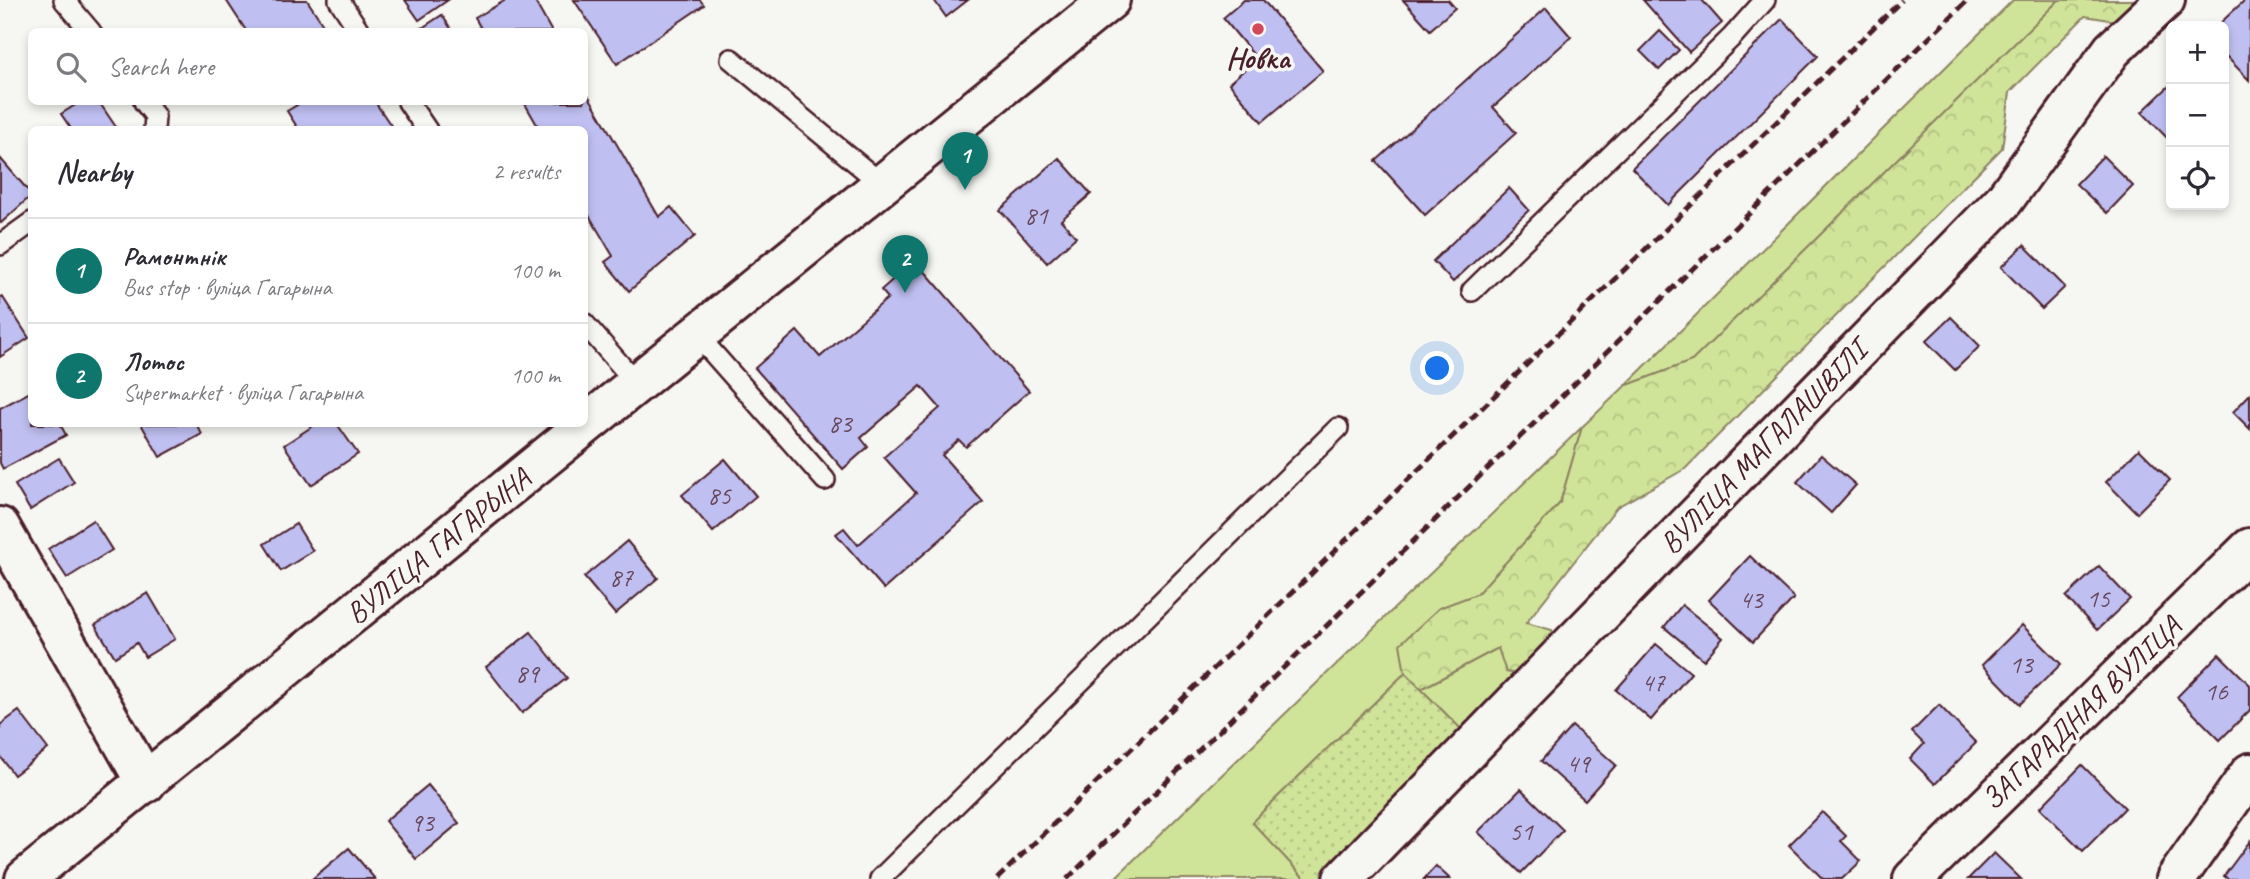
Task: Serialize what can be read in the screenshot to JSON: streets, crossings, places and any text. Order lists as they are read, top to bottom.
{
  "streets": {
    "street": ["ВУЛІЦА МАГАЛАШВІЛІ", "ВУЛІЦА ГАГАРЫНА", "ЗАГАРАДНАЯ ВУЛІЦА"]
  },
  "places": ["Новка"],
  "house_numbers": [
    "81",
    "83",
    "85",
    "87",
    "15",
    "43",
    "13",
    "89",
    "47",
    "16",
    "49",
    "93",
    "51"
  ],
  "page": {
    "map_buttons": ["+", "−"],
    "search": "Search here",
    "heading": ["Nearby", "2 results"],
    "pins": ["1", "2"],
    "list": [
      {
        "mark": "1",
        "name": "Рамонтнік",
        "note": "Bus stop · вуліца Гагарына",
        "value": "100 m"
      },
      {
        "mark": "2",
        "name": "Лотос",
        "note": "Supermarket · вуліца Гагарына",
        "value": "100 m"
      }
    ]
  }
}
